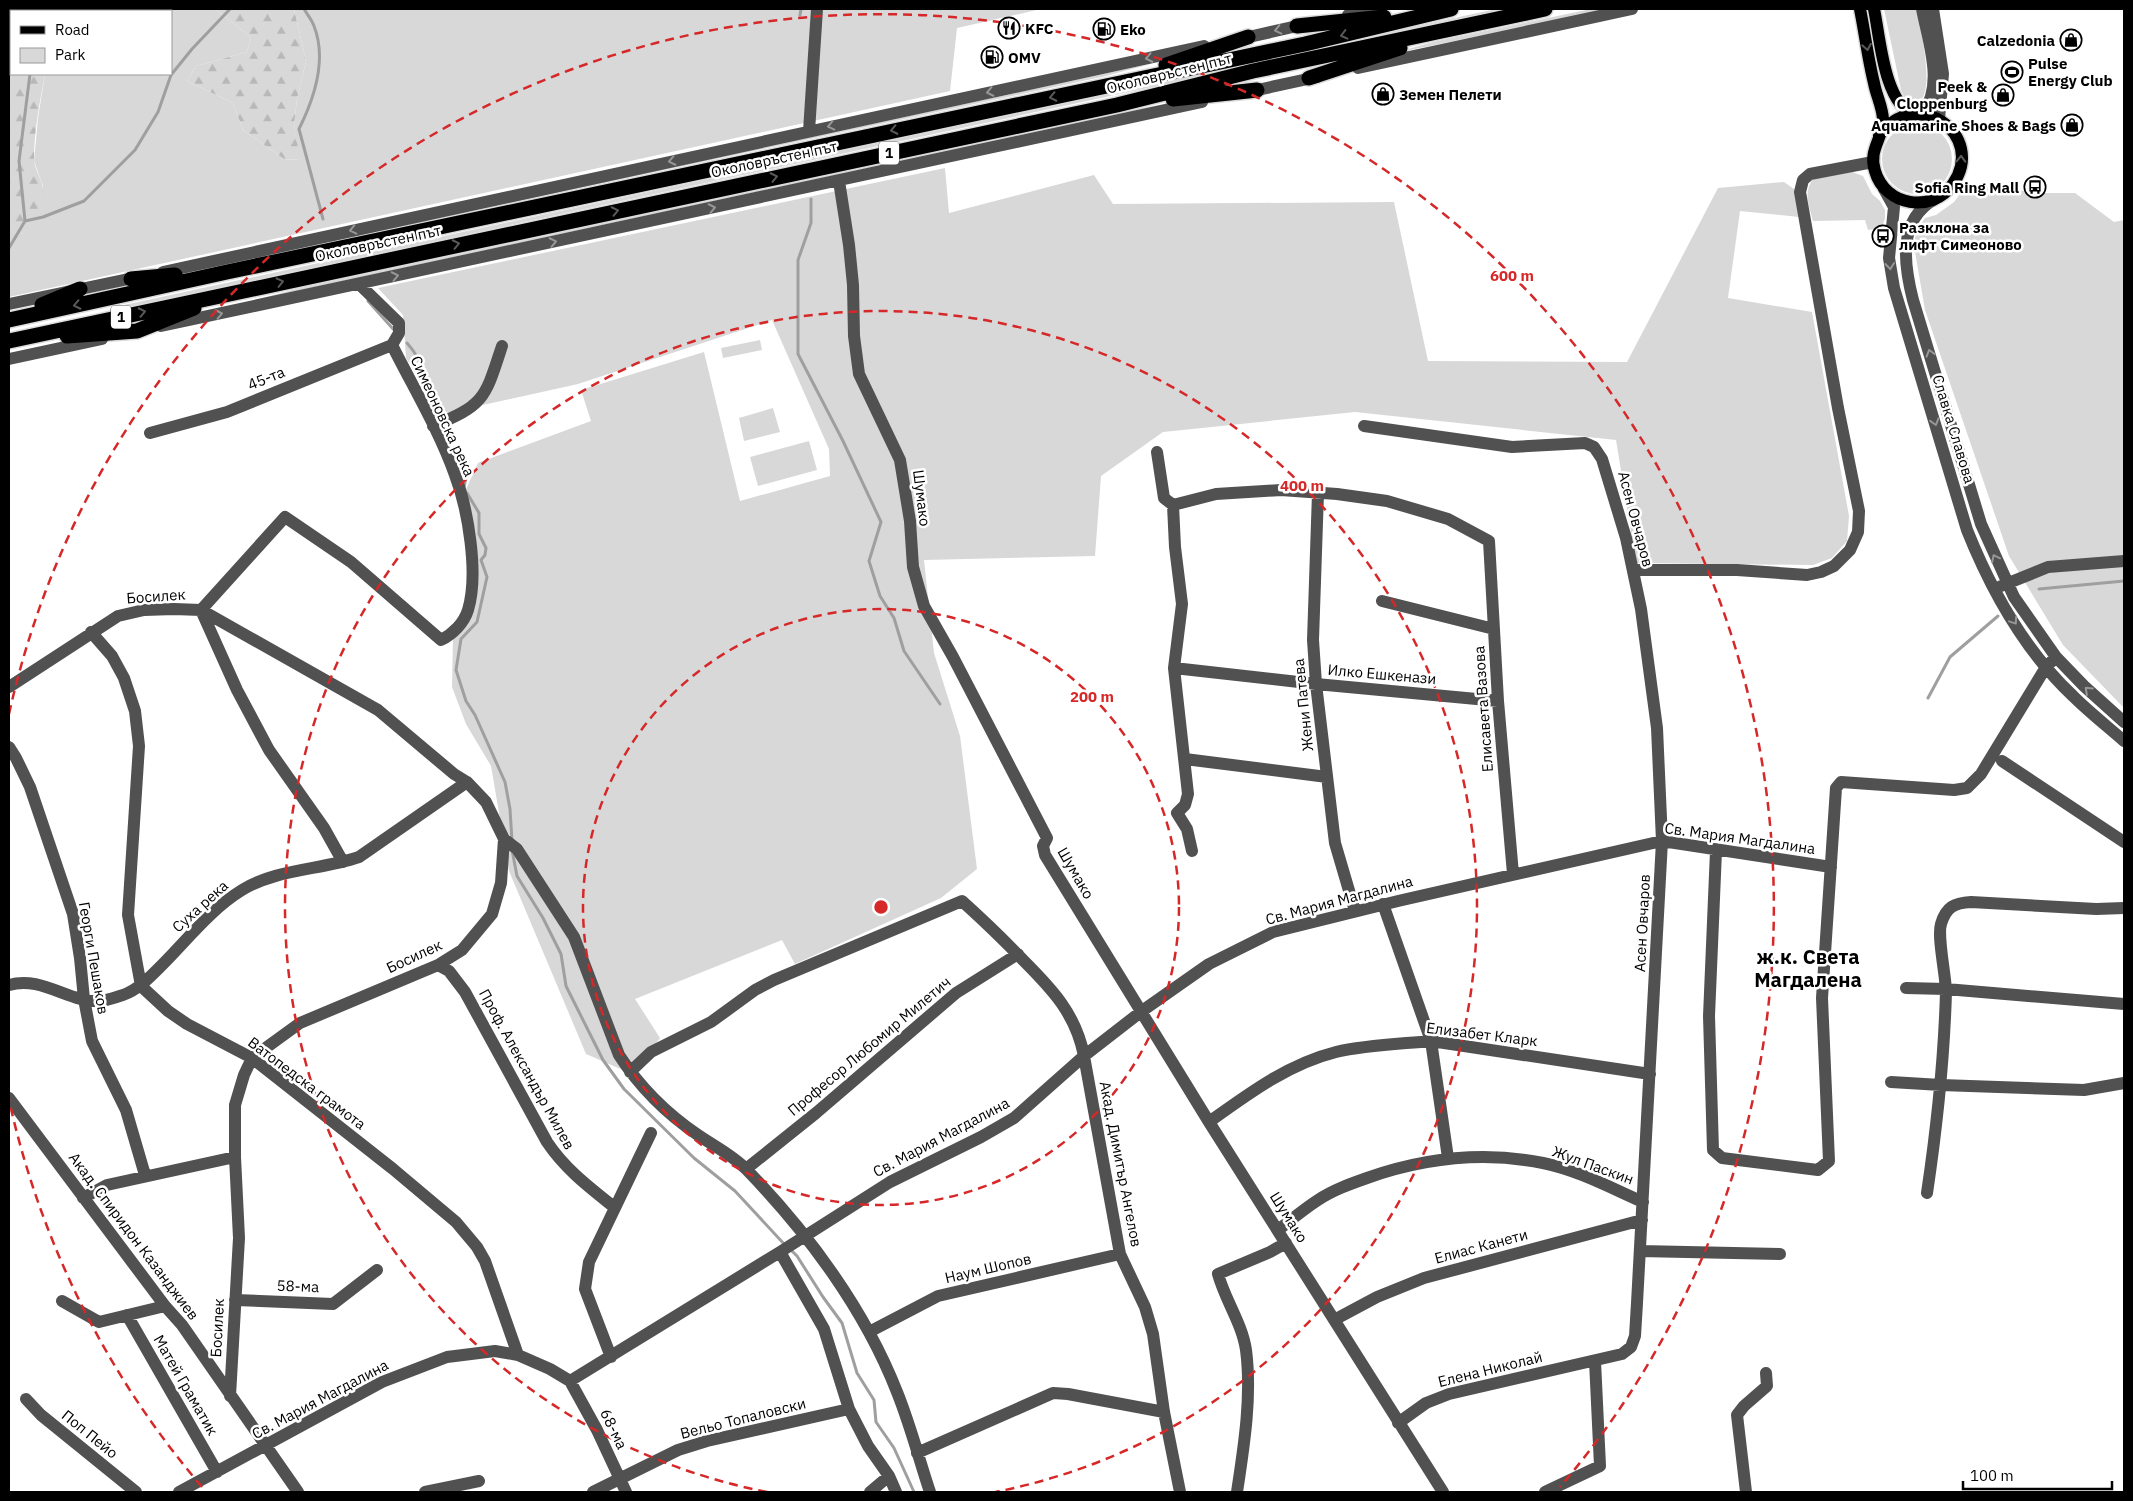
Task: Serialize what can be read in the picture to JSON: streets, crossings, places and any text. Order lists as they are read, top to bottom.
{
  "streets": {
    "highway": ["Околовръстен път", "1"],
    "street": [
      "45-та",
      "Симеоновска река",
      "Славка Славова",
      "Шумако",
      "Асен Овчаров",
      "Босилек",
      "Илко Ешкенази",
      "Жени Патева",
      "Елисавета Вазова",
      "Св. Мария Магдалина",
      "Суха река",
      "Георги Пешаков",
      "Елизабет Кларк",
      "Професор Любомир Милетич",
      "Проф. Александър Милев",
      "Ватопедска грамота",
      "Акад. Димитър Ангелов",
      "Жул Паскин",
      "Акад. Спиридон Казанджиев",
      "Елиас Канети",
      "Наум Шопов",
      "58-ма",
      "Елена Николай",
      "Матей Граматик",
      "Вельо Топаловски",
      "68-ма",
      "Поп Пейо"
    ]
  },
  "crossings": [
    ["45-та", "Симеоновска река"],
    ["Симеоновска река", "Босилек"],
    ["Шумако", "Св. Мария Магдалина"],
    ["Шумако", "Елизабет Кларк"],
    ["Шумако", "Жул Паскин"],
    ["Шумако", "Елиас Канети"],
    ["Шумако", "Елена Николай"],
    ["Асен Овчаров", "Св. Мария Магдалина"],
    ["Асен Овчаров", "Елизабет Кларк"],
    ["Асен Овчаров", "Жул Паскин"],
    ["Асен Овчаров", "Елиас Канети"],
    ["Асен Овчаров", "Елена Николай"],
    ["Босилек", "Суха река"],
    ["Босилек", "Проф. Александър Милев"],
    ["Босилек", "Ватопедска грамота"],
    ["Босилек", "Акад. Спиридон Казанджиев"],
    ["Босилек", "58-ма"],
    ["Илко Ешкенази", "Жени Патева"],
    ["Илко Ешкенази", "Елисавета Вазова"],
    ["Жени Патева", "Елисавета Вазова"],
    ["Жени Патева", "Св. Мария Магдалина"],
    ["Елисавета Вазова", "Св. Мария Магдалина"],
    ["Св. Мария Магдалина", "Ватопедска грамота"],
    ["Св. Мария Магдалина", "Акад. Димитър Ангелов"],
    ["Св. Мария Магдалина", "Матей Граматик"],
    ["Св. Мария Магдалина", "68-ма"],
    ["Суха река", "Георги Пешаков"],
    ["Суха река", "Ватопедска грамота"],
    ["Професор Любомир Милетич", "Акад. Димитър Ангелов"],
    ["Акад. Димитър Ангелов", "Наум Шопов"],
    ["Вельо Топаловски", "68-ма"]
  ],
  "districts": ["ж.к. Света Магдалена"],
  "places": {
    "restaurant": ["KFC"],
    "fuel station": ["Eko", "OMV"],
    "shop": [
      "Calzedonia",
      "Земен Пелети",
      "Peek & Cloppenburg",
      "Aquamarine Shoes & Bags"
    ],
    "sports": ["Pulse Energy Club"],
    "bus stop": ["Sofia Ring Mall", "Разклона за лифт Симеоново"]
  },
  "legend": ["Road", "Park"],
  "scale_bar": "100 m",
  "rings": ["600 m", "400 m", "200 m"]
}
